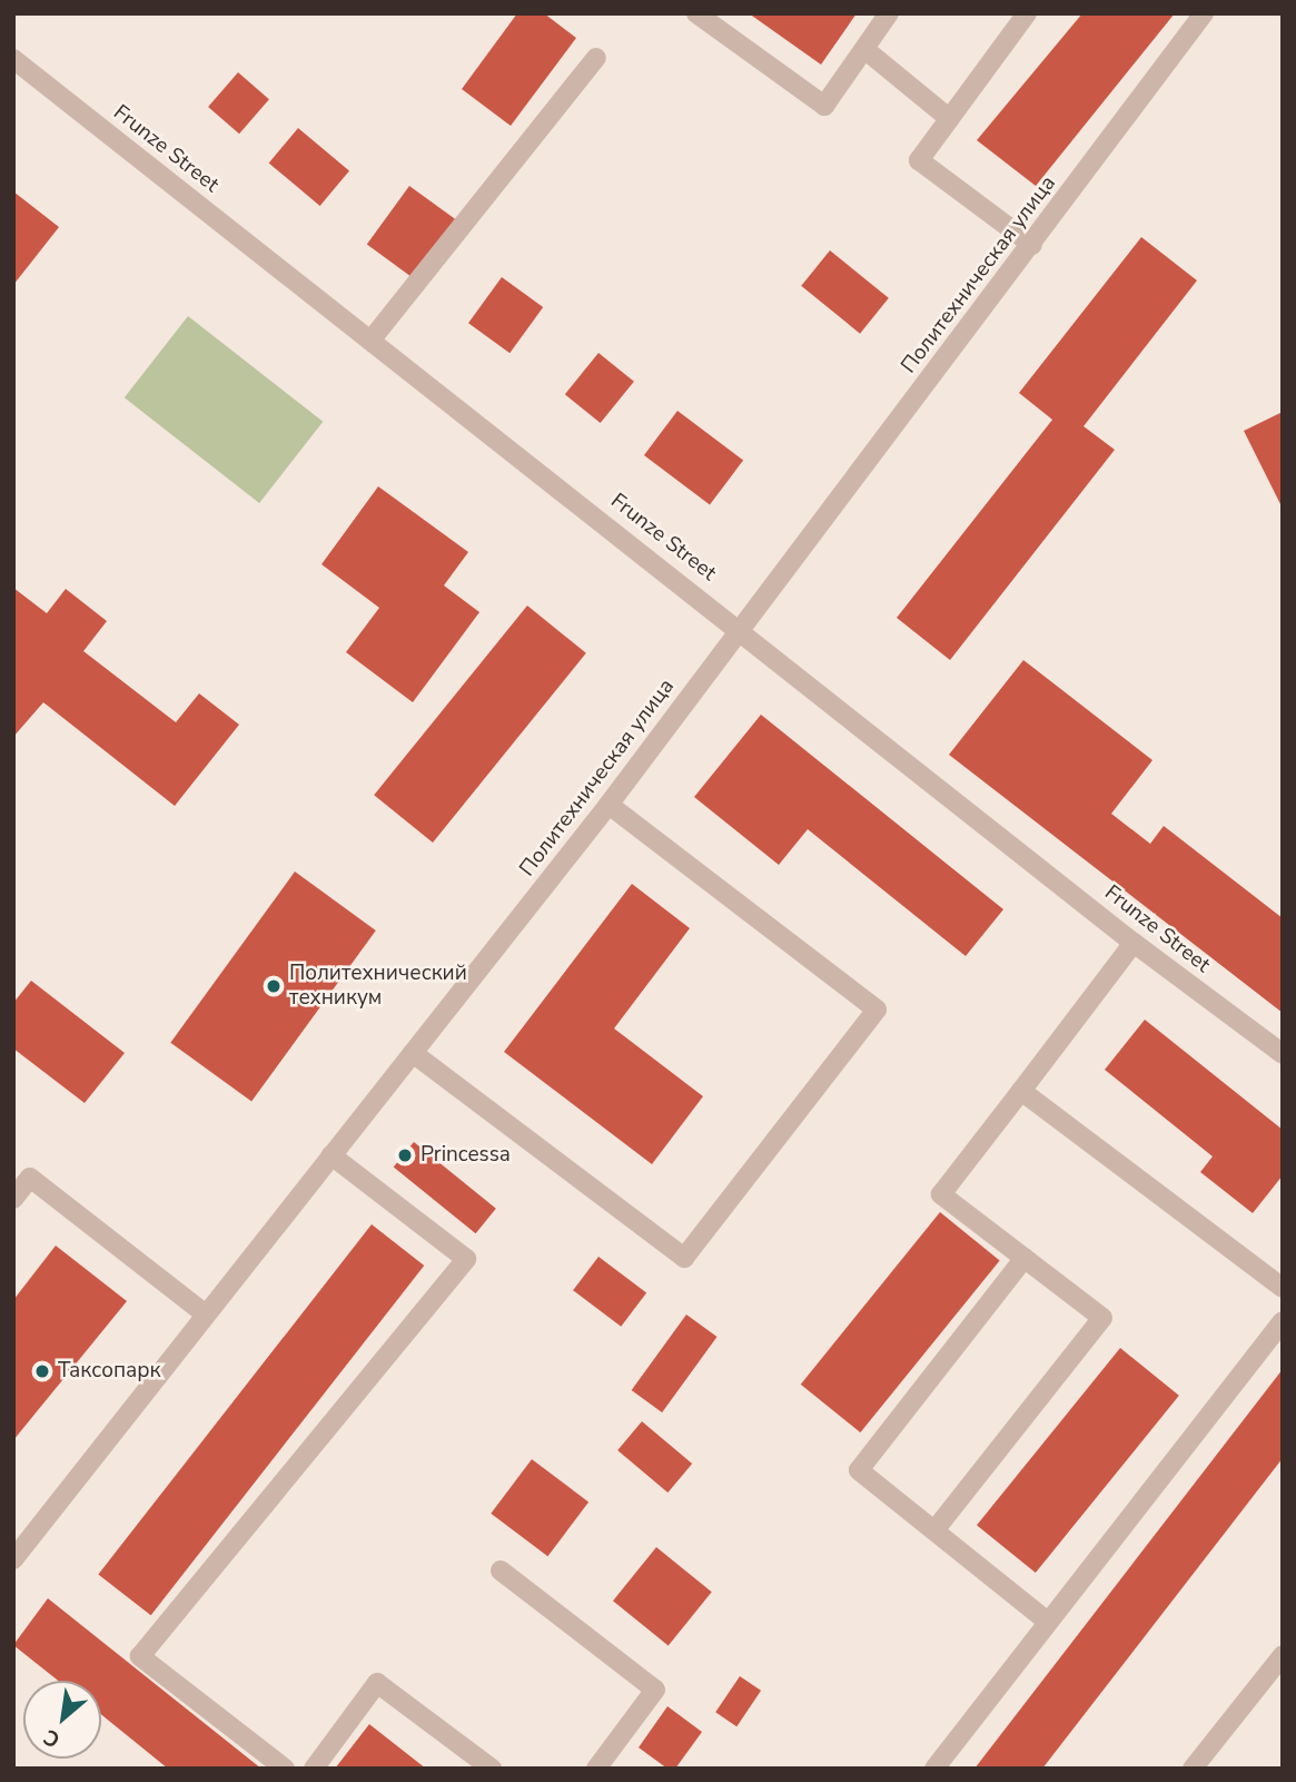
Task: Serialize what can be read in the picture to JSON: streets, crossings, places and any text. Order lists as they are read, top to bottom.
{
  "streets": {
    "street": ["Frunze Street", "Политехническая улица"]
  },
  "crossings": [
    ["Frunze Street", "Политехническая улица"]
  ],
  "places": ["Политехнический техникум", "Princessa", "Таксопарк"],
  "north": "bottom left"
}
